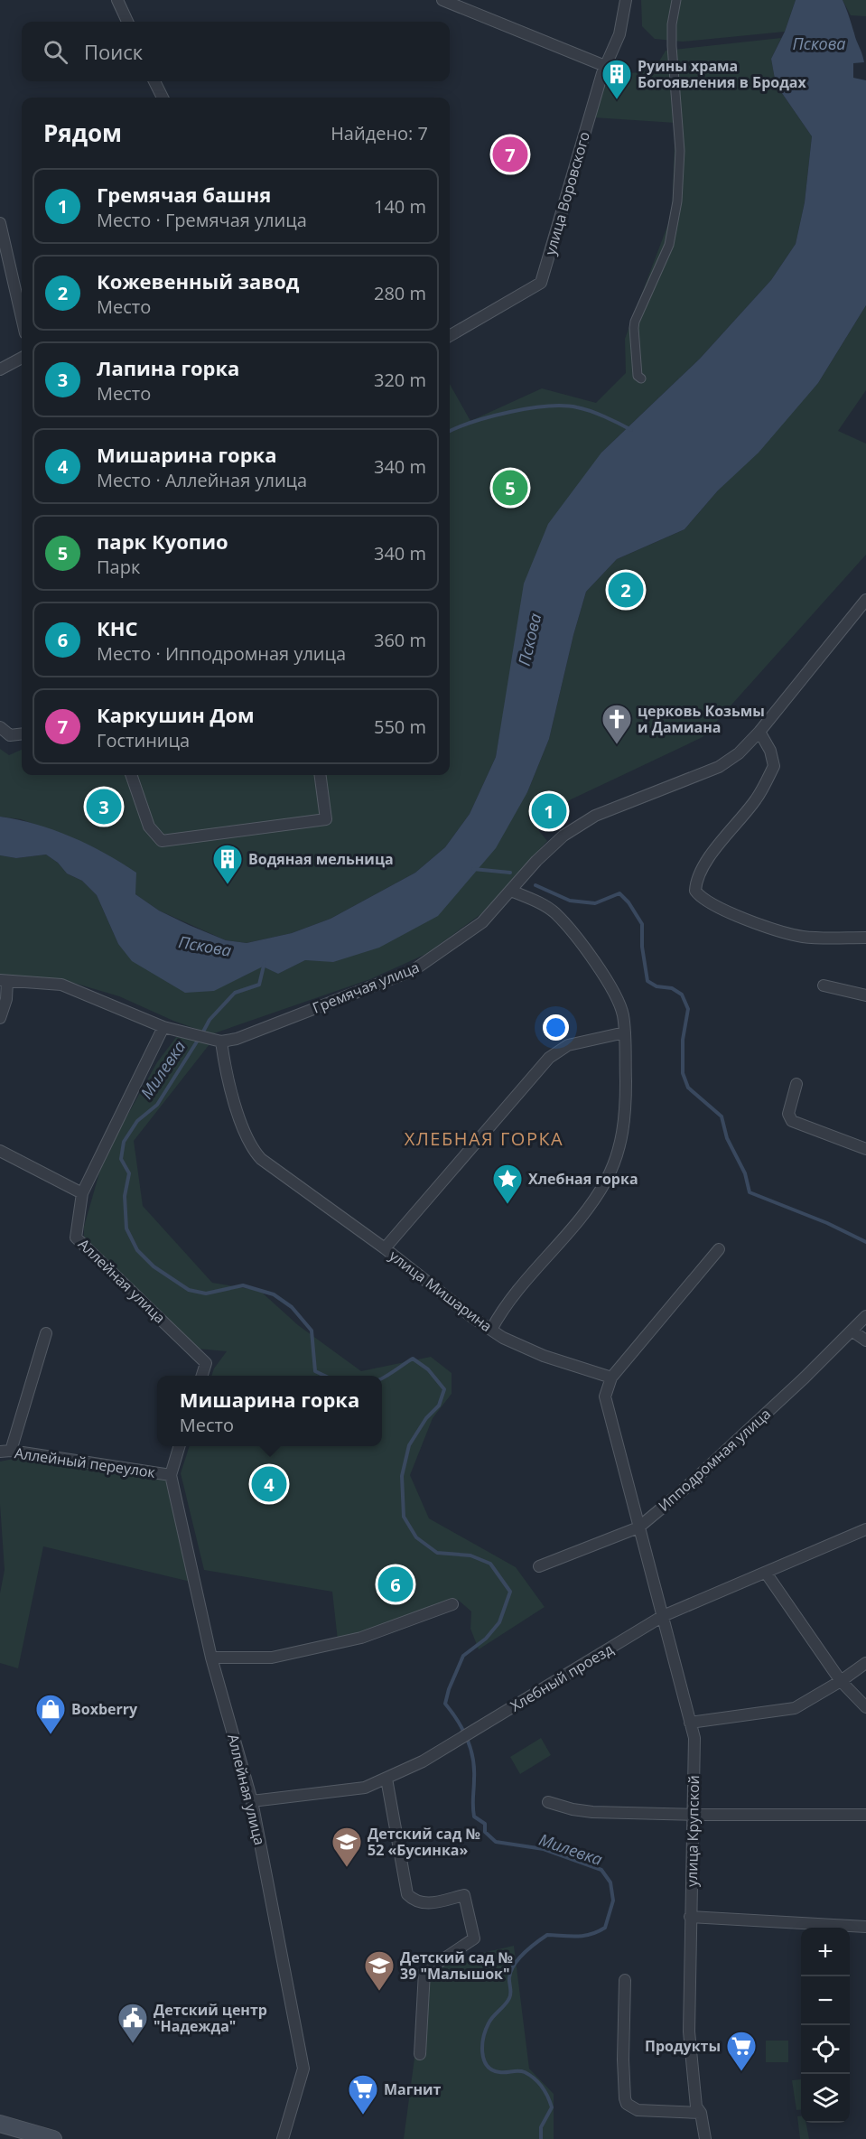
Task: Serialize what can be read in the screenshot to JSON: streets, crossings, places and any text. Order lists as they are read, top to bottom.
{
  "streets": {
    "street": [
      "улица Воровского",
      "Гремячая улица",
      "Аллейная улица",
      "улица Мишарина",
      "Ипподромная улица",
      "Аллейный переулок",
      "Хлебный проезд",
      "улица Крупской"
    ]
  },
  "crossings": [
    ["Гремячая улица", "улица Мишарина"],
    ["Аллейная улица", "Аллейный переулок"],
    ["Аллейная улица", "Хлебный проезд"],
    ["Ипподромная улица", "улица Крупской"],
    ["Хлебный проезд", "улица Крупской"]
  ],
  "districts": ["ХЛЕБНАЯ ГОРКА"],
  "water": ["Пскова", "Милевка"],
  "places": {
    "building": ["Руины храма Богоявления в Бродах", "Водяная мельница"],
    "church": ["церковь Козьмы и Дамиана"],
    "place": ["Хлебная горка"],
    "shop": ["Boxberry"],
    "school or university": ["Детский сад № 52 «Бусинка»", "Детский сад № 39 \"Малышок\""],
    "public building": ["Детский центр \"Надежда\""],
    "supermarket": ["Продукты", "Магнит"]
  },
  "page": {
    "search": "Поиск",
    "heading": ["Рядом", "Найдено: 7"],
    "pins": [
      "7",
      "5",
      "2",
      "3",
      "1",
      "4",
      "6"
    ],
    "list": [
      {
        "mark": "1",
        "name": "Гремячая башня",
        "note": "Место · Гремячая улица",
        "value": "140 m"
      },
      {
        "mark": "2",
        "name": "Кожевенный завод",
        "note": "Место",
        "value": "280 m"
      },
      {
        "mark": "3",
        "name": "Лапина горка",
        "note": "Место",
        "value": "320 m"
      },
      {
        "mark": "4",
        "name": "Мишарина горка",
        "note": "Место · Аллейная улица",
        "value": "340 m"
      },
      {
        "mark": "5",
        "name": "парк Куопио",
        "note": "Парк",
        "value": "340 m"
      },
      {
        "mark": "6",
        "name": "КНС",
        "note": "Место · Ипподромная улица",
        "value": "360 m"
      },
      {
        "mark": "7",
        "name": "Каркушин Дом",
        "note": "Гостиница",
        "value": "550 m"
      }
    ],
    "popup": ["Мишарина горка", "Место"],
    "map_buttons": ["+", "−"]
  }
}
